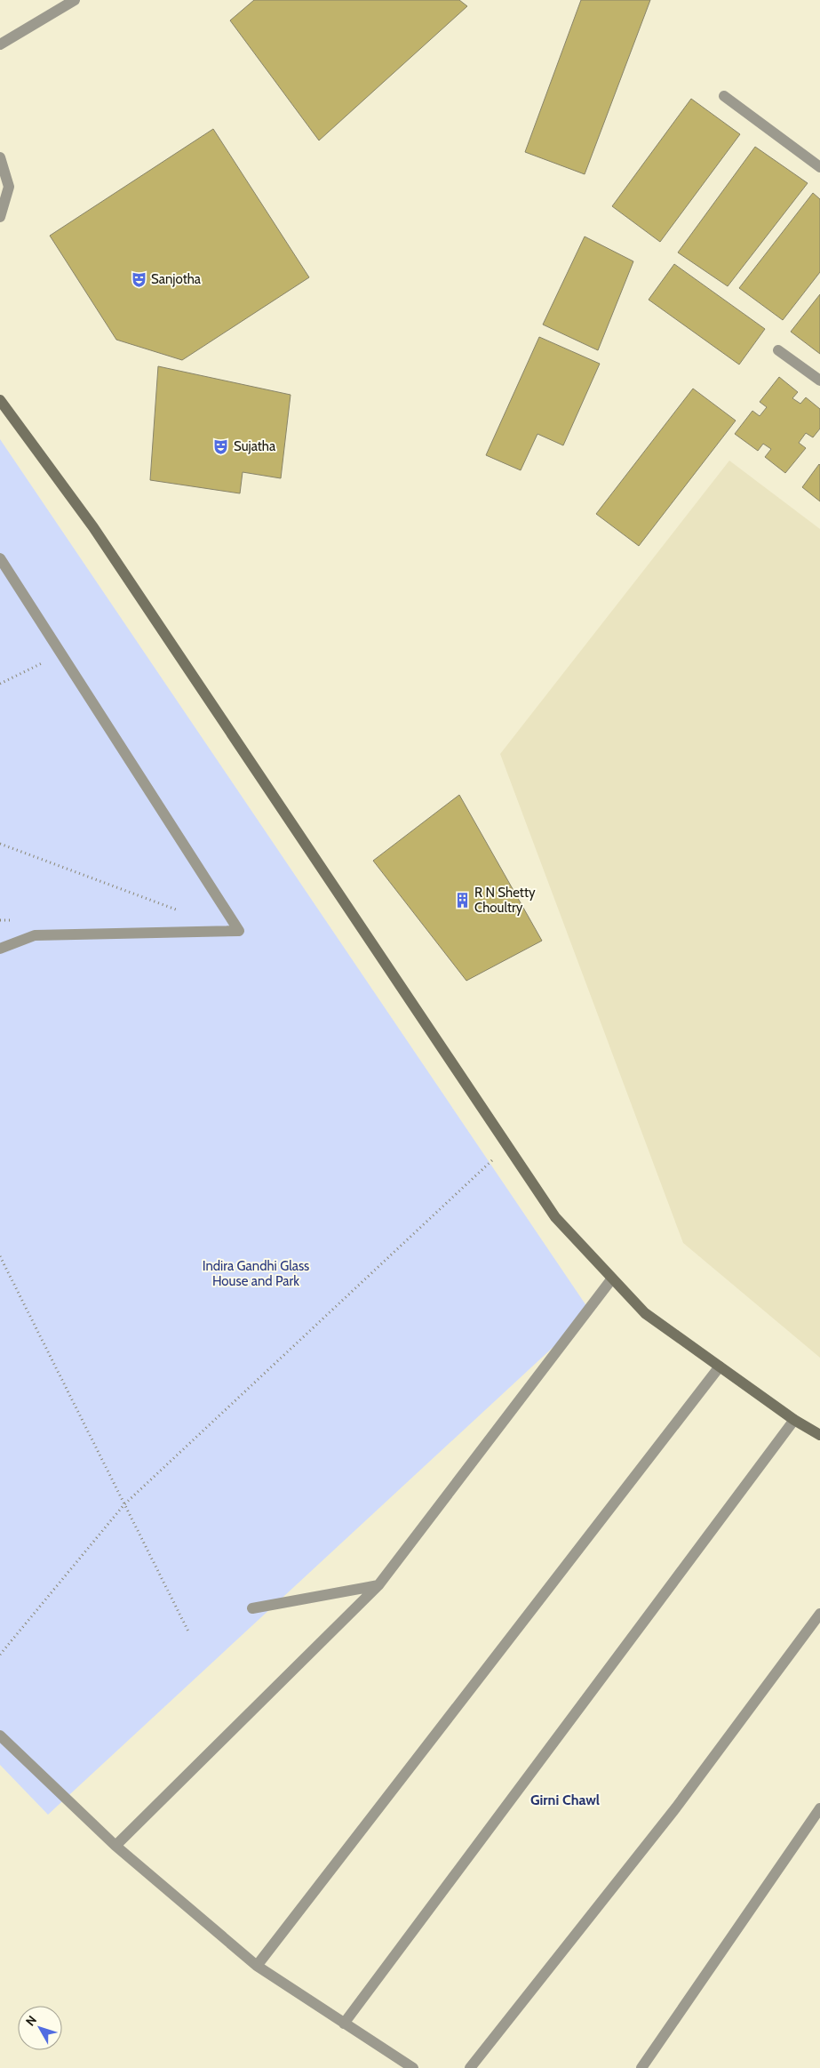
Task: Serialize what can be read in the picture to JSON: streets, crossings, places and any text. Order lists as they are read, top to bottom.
{
  "districts": ["Girni Chawl"],
  "parks": ["Indira Gandhi Glass House and Park"],
  "places": {
    "theatre": ["Sanjotha", "Sujatha"],
    "building": ["R N Shetty Choultry"]
  },
  "north": "top left"
}
